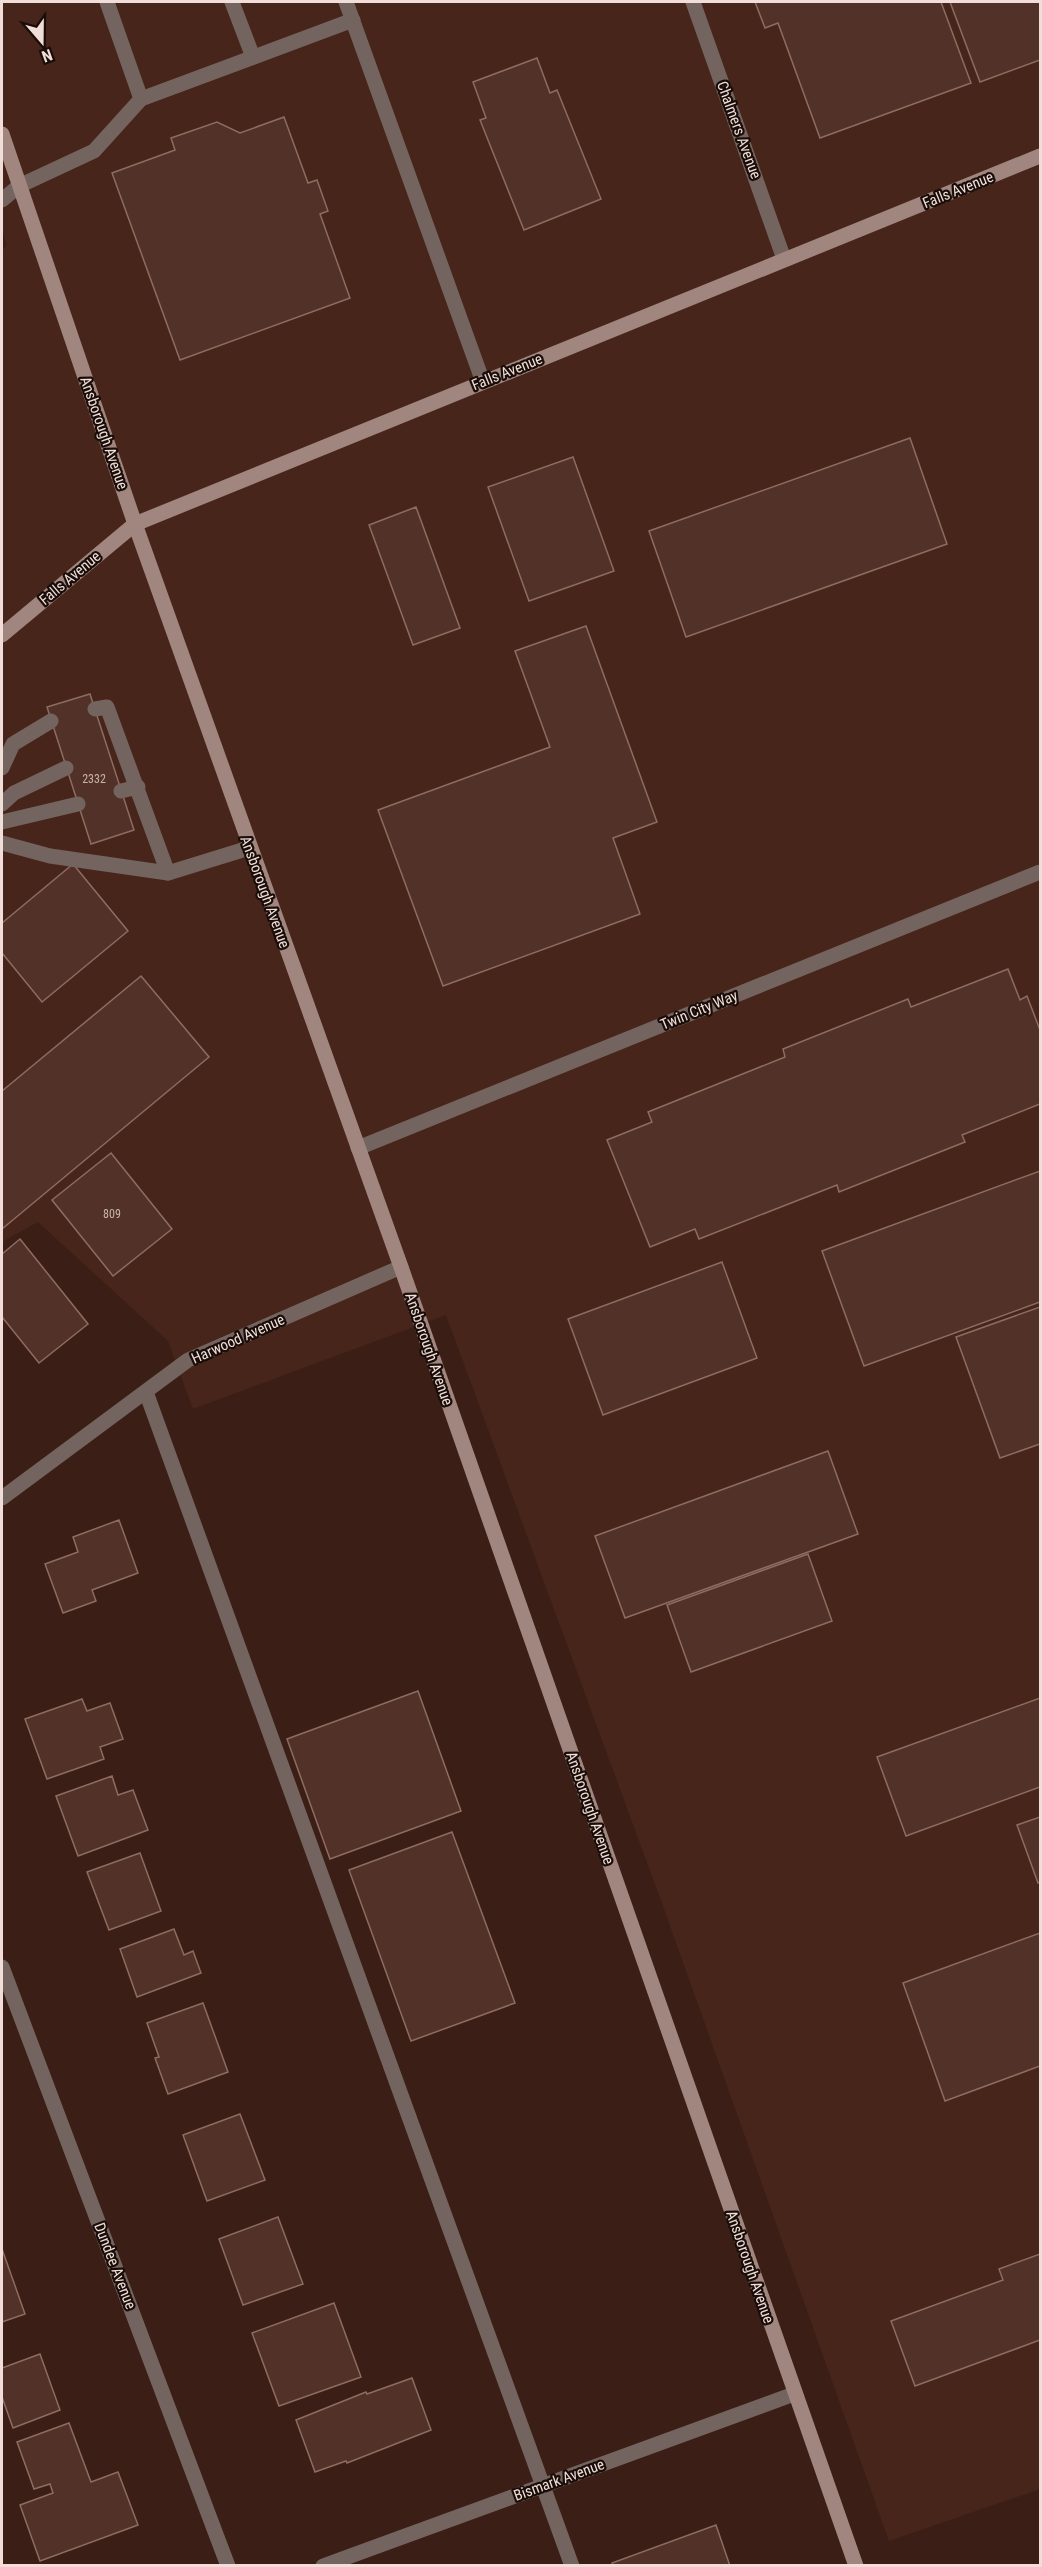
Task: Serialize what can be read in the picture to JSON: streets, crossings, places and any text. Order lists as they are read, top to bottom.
{
  "streets": {
    "main road": ["Falls Avenue", "Ansborough Avenue"],
    "street": [
      "Chalmers Avenue",
      "Twin City Way",
      "Harwood Avenue",
      "Dundee Avenue",
      "Bismark Avenue"
    ]
  },
  "crossings": [
    ["Chalmers Avenue", "Falls Avenue"],
    ["Falls Avenue", "Ansborough Avenue"],
    ["Ansborough Avenue", "Twin City Way"],
    ["Ansborough Avenue", "Harwood Avenue"],
    ["Ansborough Avenue", "Bismark Avenue"]
  ],
  "house_numbers": ["2332", "809"],
  "north": "bottom"
}
